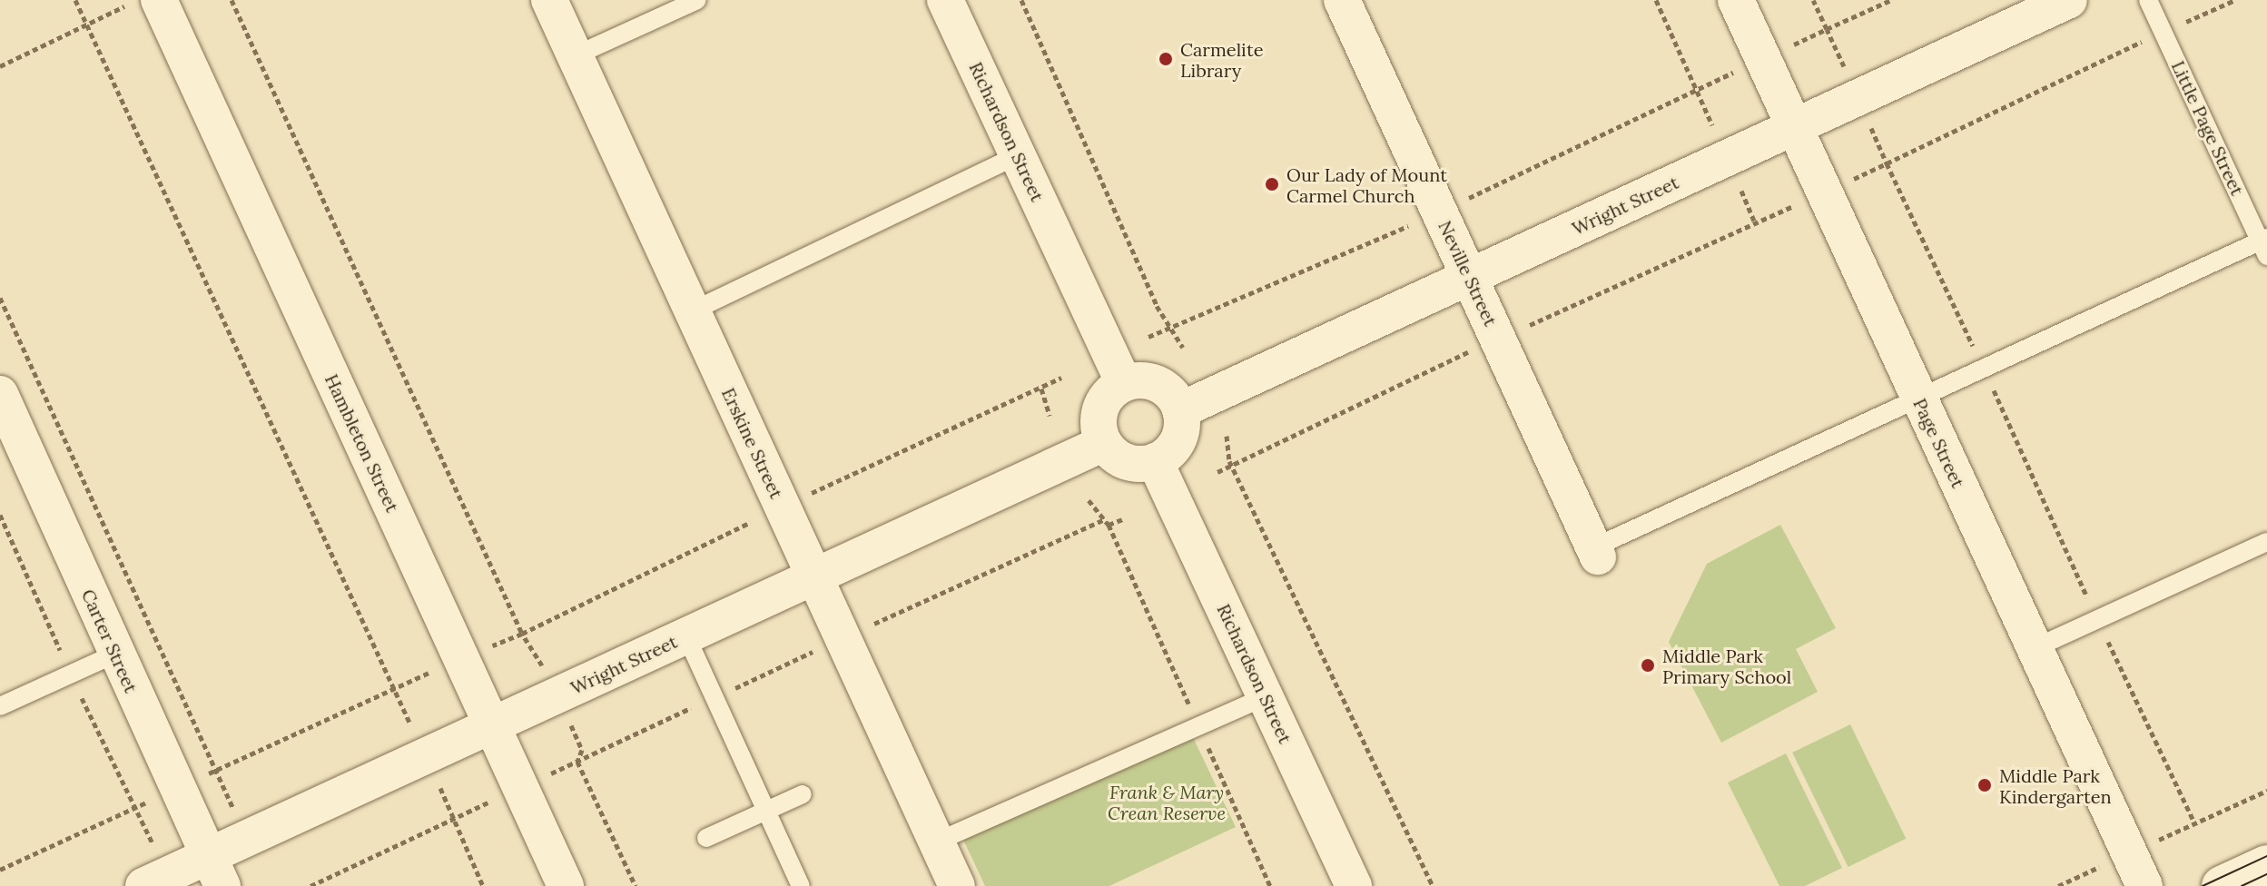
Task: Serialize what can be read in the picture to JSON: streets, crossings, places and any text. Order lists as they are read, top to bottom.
{
  "streets": {
    "street": [
      "Richardson Street",
      "Wright Street",
      "Neville Street",
      "Hambleton Street",
      "Erskine Street",
      "Page Street",
      "Carter Street"
    ],
    "lane": ["Little Page Street"]
  },
  "crossings": [
    ["Little Page Street", "Neville Street"],
    ["Richardson Street", "Wright Street"],
    ["Wright Street", "Neville Street"],
    ["Wright Street", "Hambleton Street"],
    ["Wright Street", "Erskine Street"],
    ["Wright Street", "Page Street"],
    ["Wright Street", "Carter Street"],
    ["Neville Street", "Page Street"]
  ],
  "parks": ["Frank & Mary Crean Reserve"],
  "places": [
    "Carmelite Library",
    "Our Lady of Mount Carmel Church",
    "Middle Park Primary School",
    "Middle Park Kindergarten"
  ]
}
